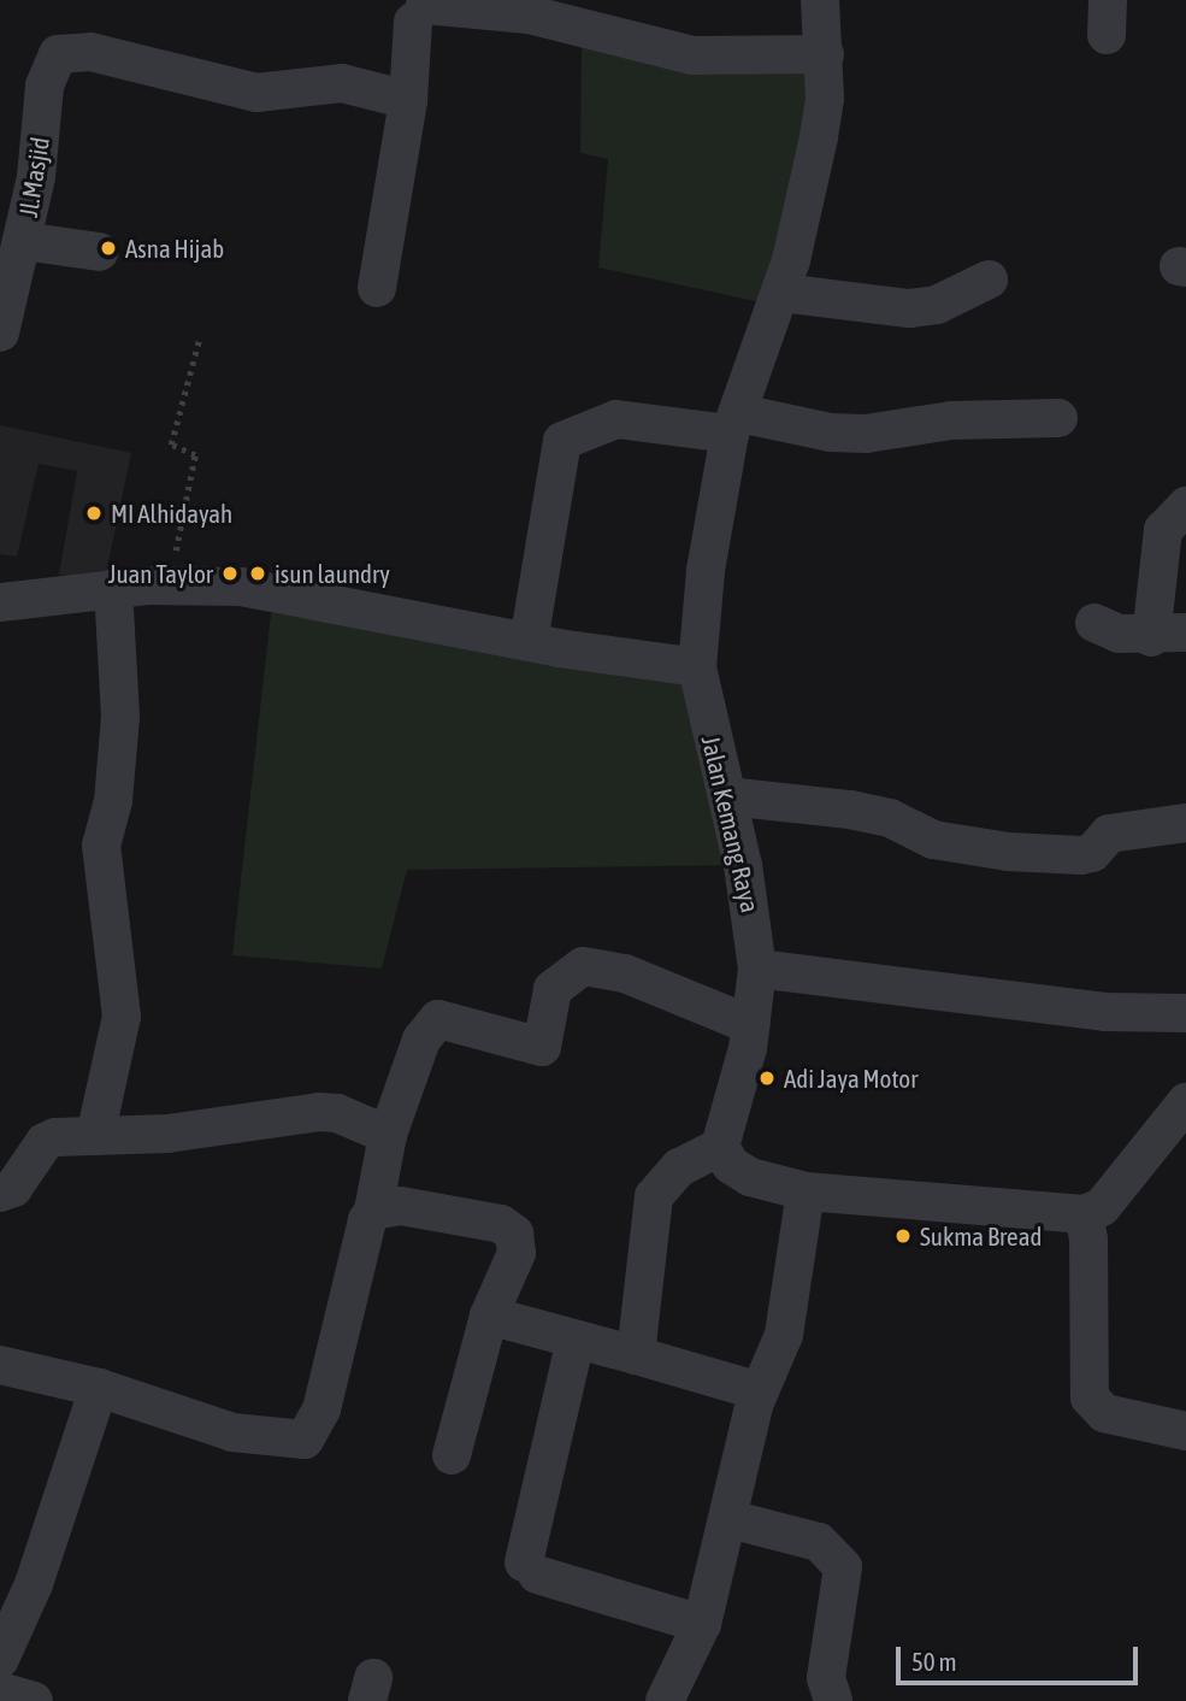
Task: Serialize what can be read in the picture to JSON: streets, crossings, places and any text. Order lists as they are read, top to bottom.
{
  "streets": {
    "street": ["Jl.Masjid", "Jalan Kemang Raya"]
  },
  "places": [
    "Asna Hijab",
    "MI Alhidayah",
    "Juan Taylor",
    "isun laundry",
    "Adi Jaya Motor",
    "Sukma Bread"
  ],
  "scale_bar": "50 m"
}
